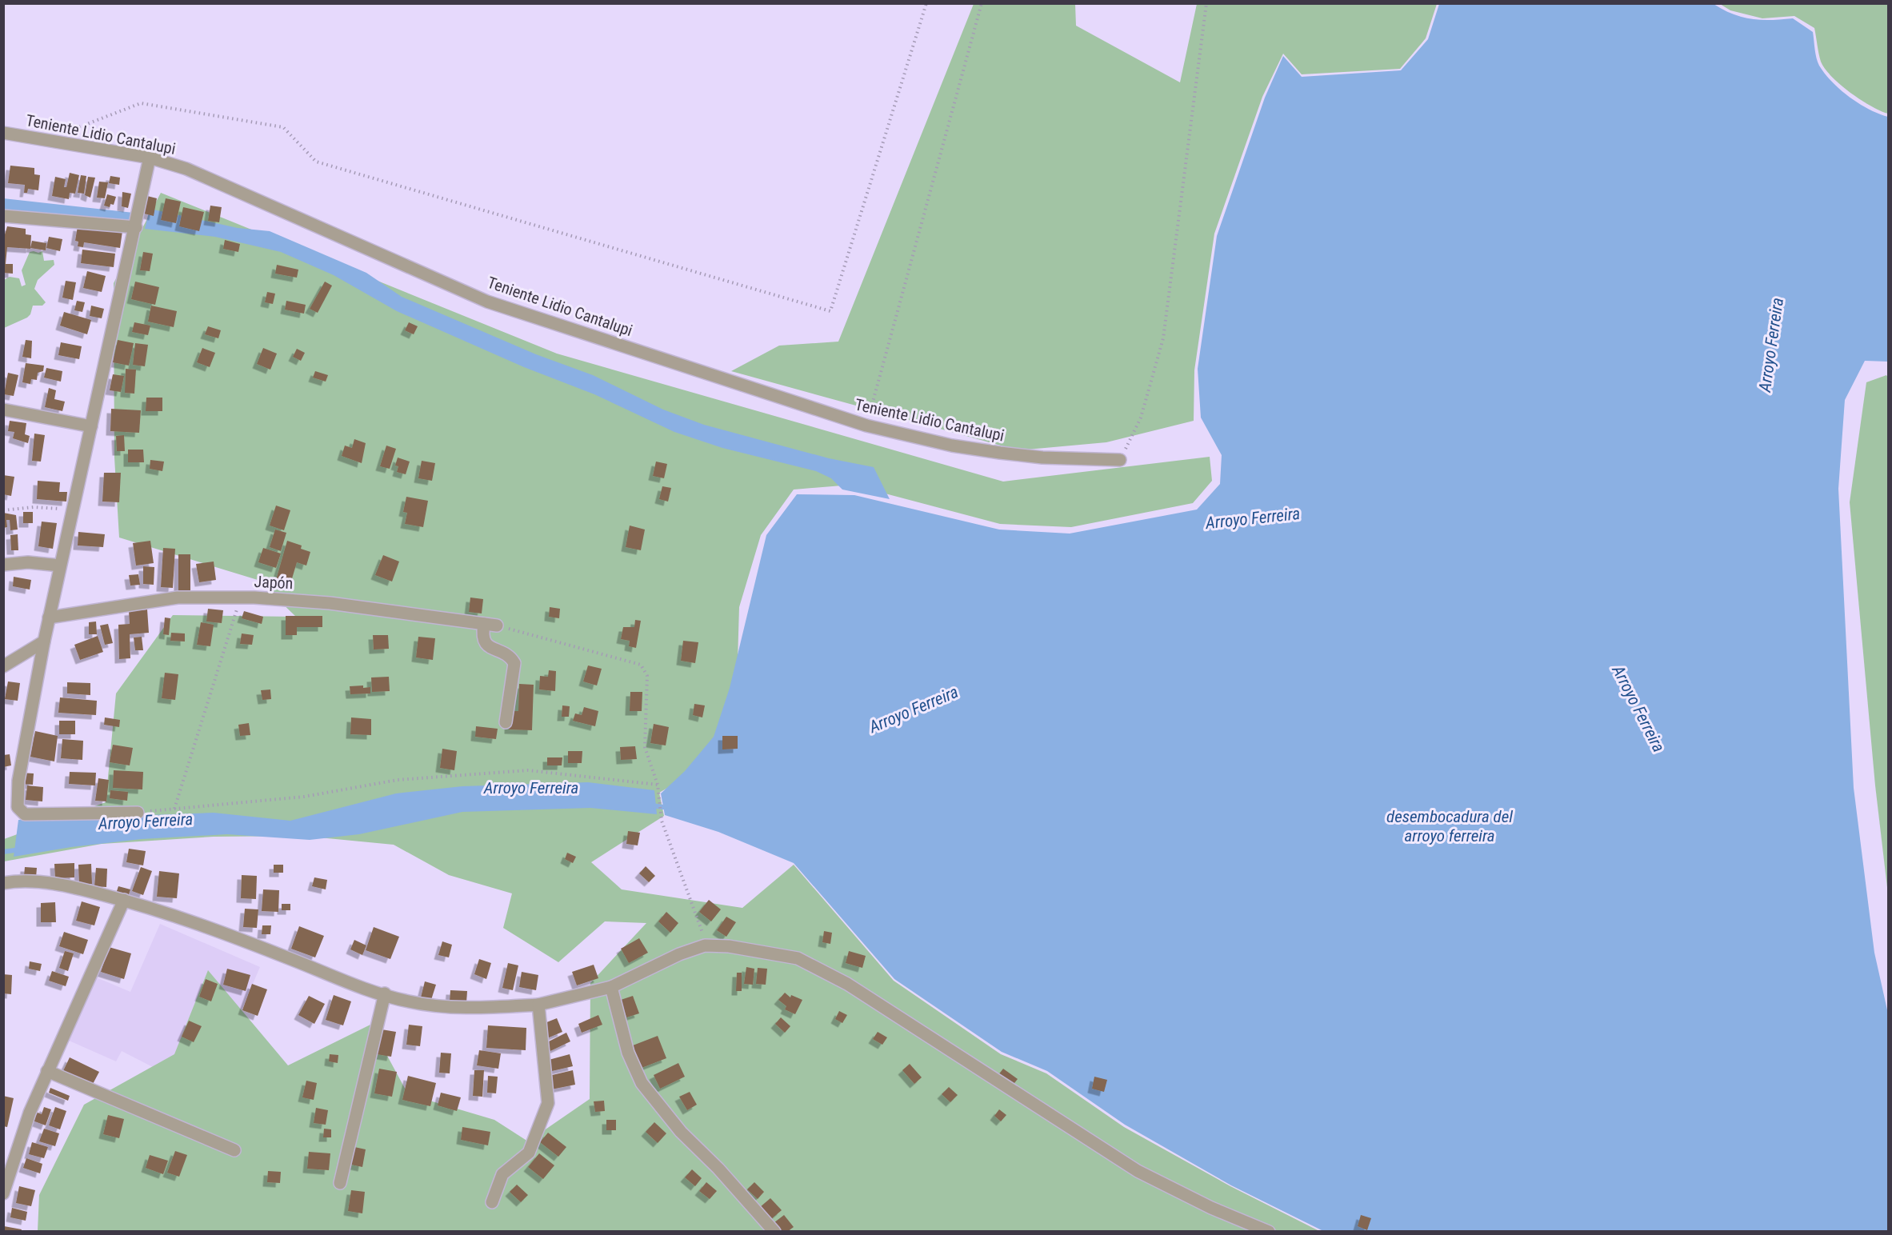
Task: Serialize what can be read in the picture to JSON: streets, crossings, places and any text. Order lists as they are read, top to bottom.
{
  "streets": {
    "street": ["Teniente Lidio Cantalupi", "Japón"]
  },
  "water": ["Arroyo Ferreira", "desembocadura del arroyo ferreira"]
}
